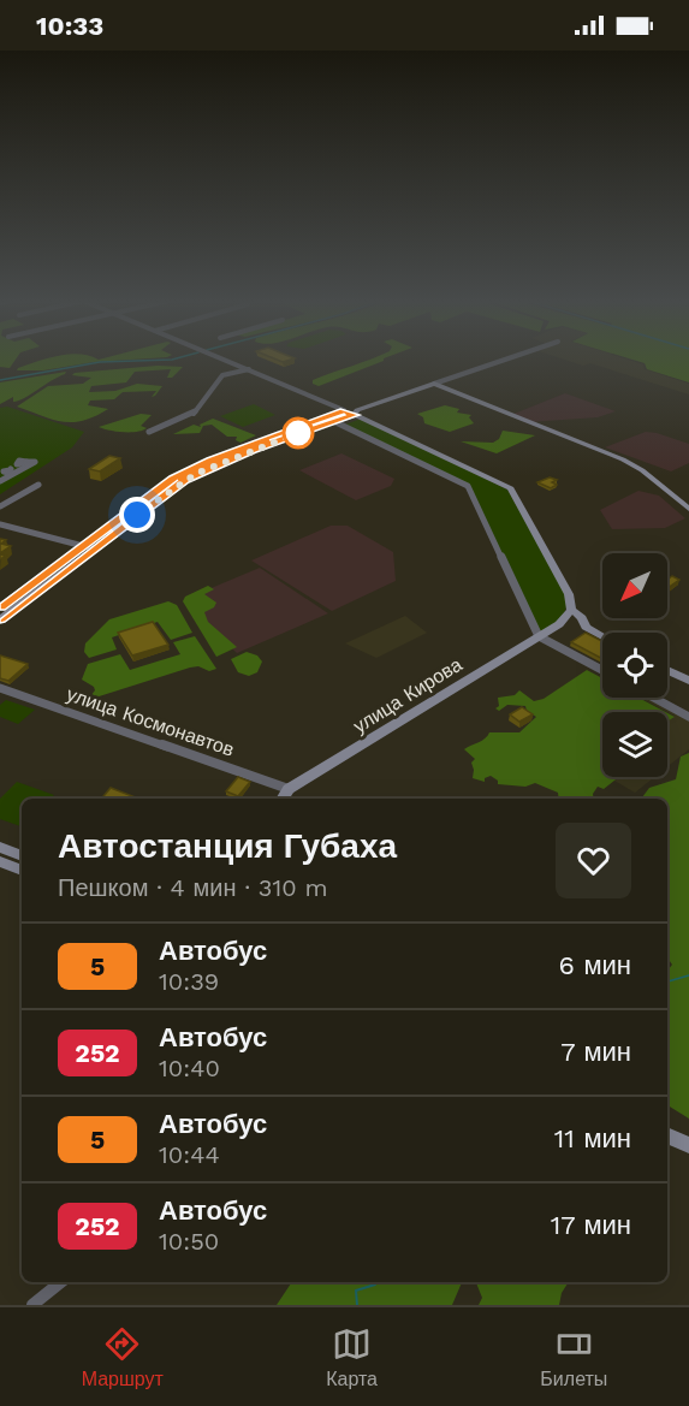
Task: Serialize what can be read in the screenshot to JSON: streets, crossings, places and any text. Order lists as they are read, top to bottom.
{
  "streets": {
    "street": ["улица Кирова", "улица Космонавтов"]
  },
  "crossings": [
    ["улица Кирова", "улица Космонавтов"]
  ],
  "lines": ["bus line 5"],
  "north": "bottom left",
  "page": {
    "status": "10:33",
    "heading": ["Автостанция Губаха", "Пешком · 4 мин · 310 m"],
    "list": [
      {
        "mark": "5",
        "name": "Автобус",
        "note": "10:39",
        "value": "6 мин"
      },
      {
        "mark": "252",
        "name": "Автобус",
        "note": "10:40",
        "value": "7 мин"
      },
      {
        "mark": "5",
        "name": "Автобус",
        "note": "10:44",
        "value": "11 мин"
      },
      {
        "mark": "252",
        "name": "Автобус",
        "note": "10:50",
        "value": "17 мин"
      }
    ],
    "tabs": ["Маршрут", "Карта", "Билеты"]
  }
}
